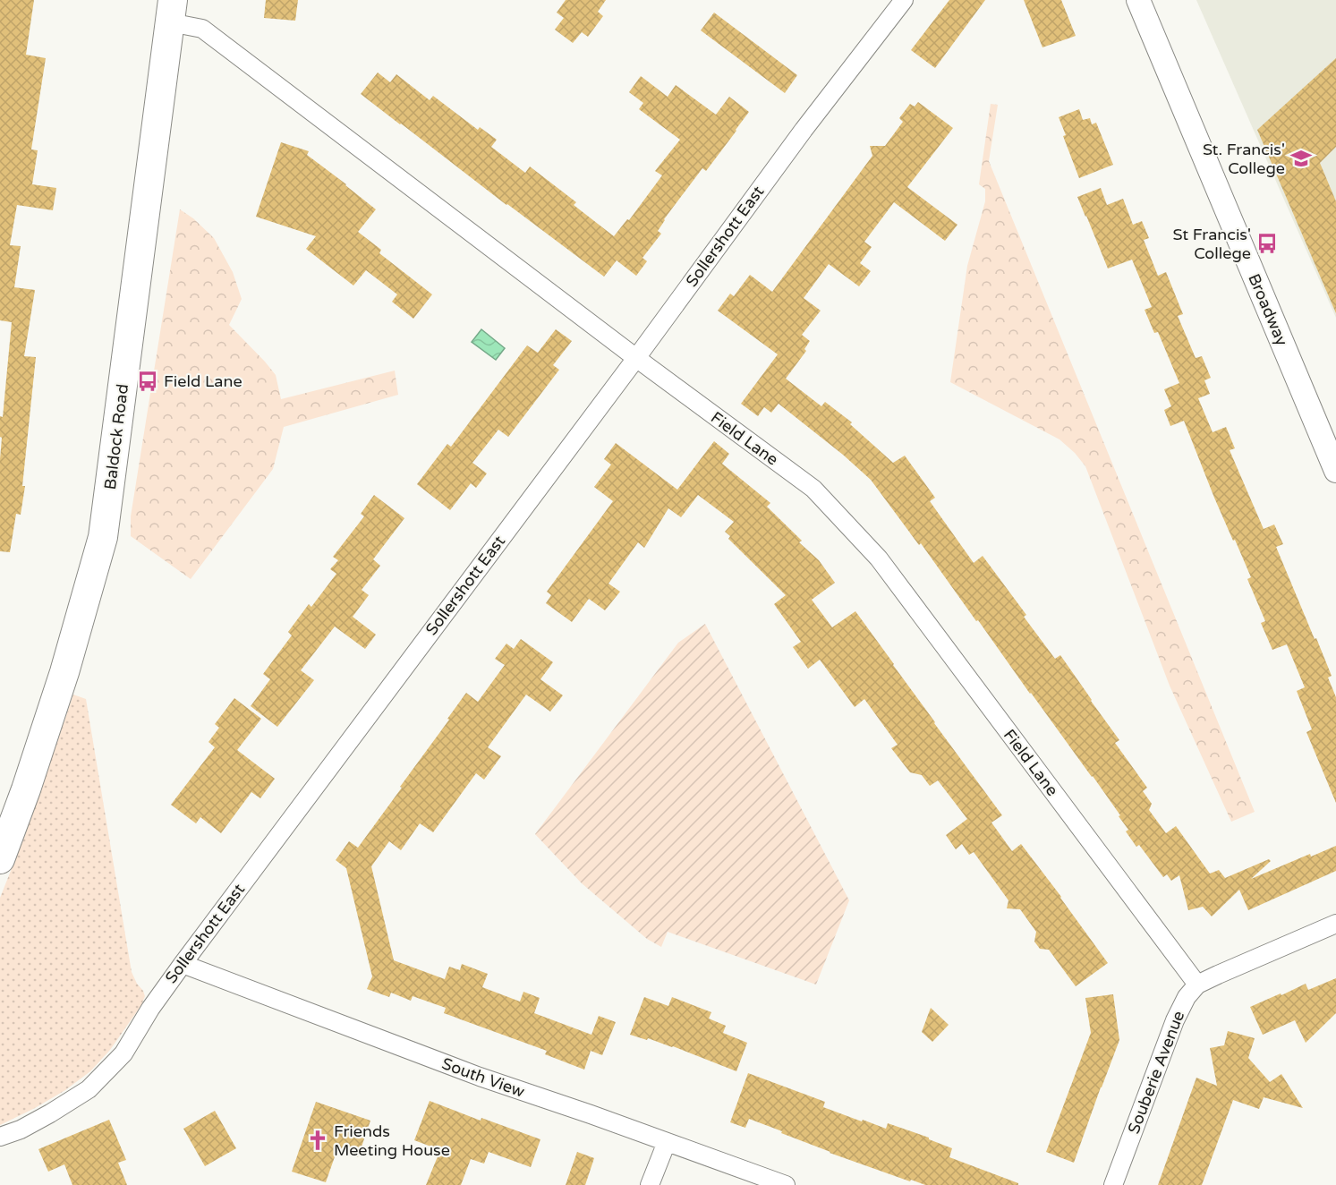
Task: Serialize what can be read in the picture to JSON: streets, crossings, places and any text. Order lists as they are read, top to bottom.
{
  "streets": {
    "main road": ["Baldock Road"],
    "street": [
      "Sollershott East",
      "Broadway",
      "Field Lane",
      "Souberie Avenue",
      "South View"
    ]
  },
  "crossings": [
    ["Sollershott East", "Field Lane"],
    ["Sollershott East", "South View"],
    ["Baldock Road", "Field Lane"],
    ["Field Lane", "Souberie Avenue"]
  ],
  "places": {
    "school or university": ["St. Francis' College"],
    "bus stop": ["St Francis' College", "Field Lane"],
    "church": ["Friends Meeting House"]
  }
}
